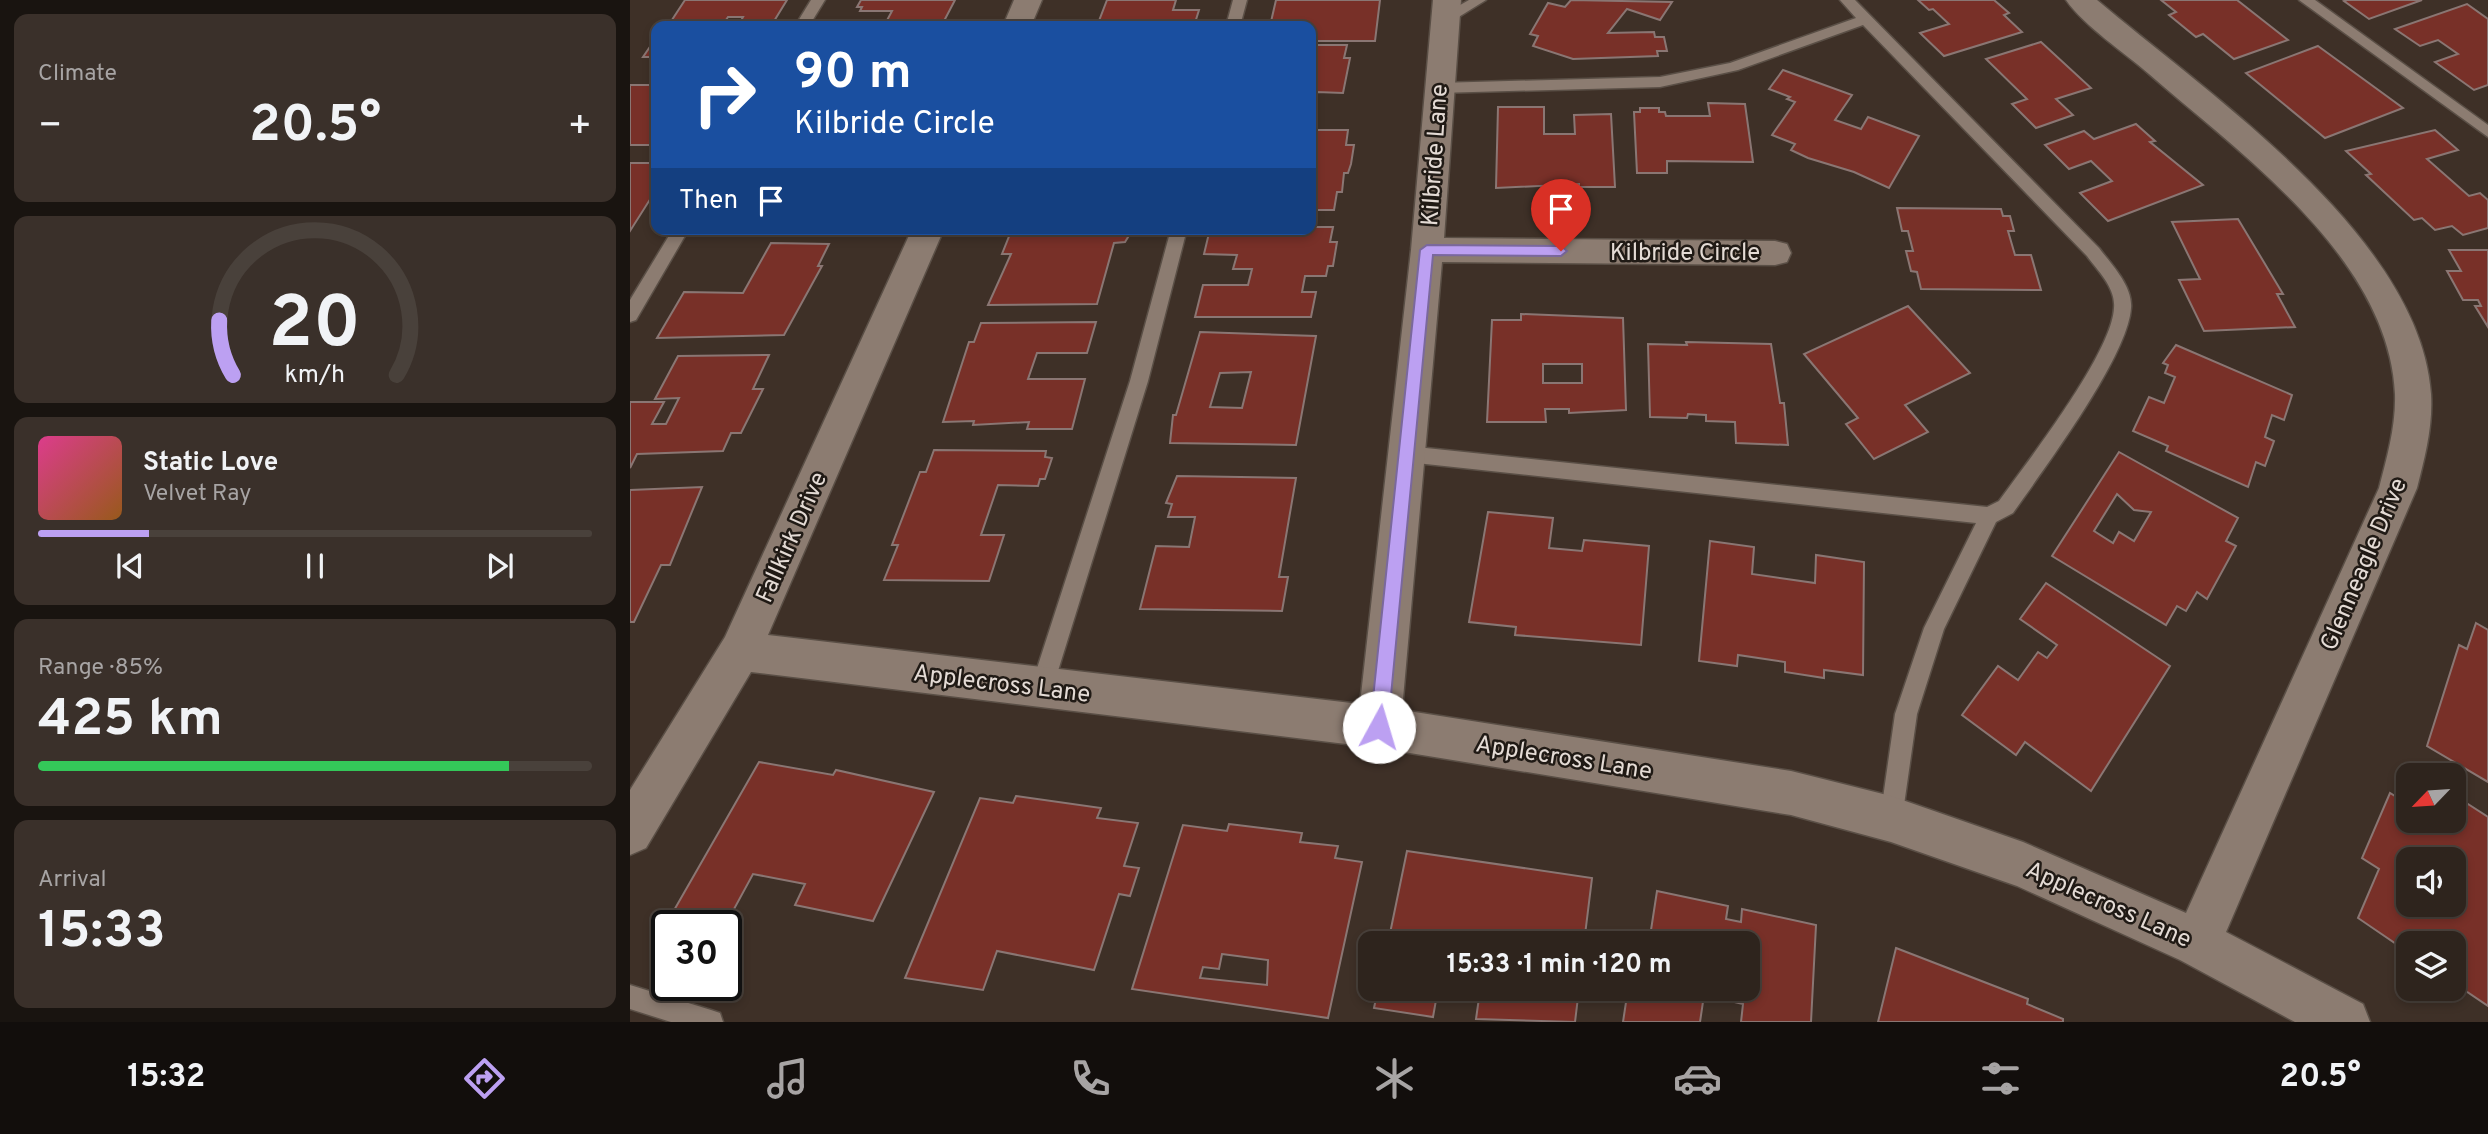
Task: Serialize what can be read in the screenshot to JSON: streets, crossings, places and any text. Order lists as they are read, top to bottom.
{
  "streets": {
    "street": [
      "Kilbride Lane",
      "Kilbride Circle",
      "Fallkirk Drive",
      "Glenneagle Drive",
      "Applecross Lane"
    ]
  },
  "crossings": [
    ["Kilbride Lane", "Kilbride Circle"],
    ["Kilbride Lane", "Applecross Lane"],
    ["Fallkirk Drive", "Applecross Lane"],
    ["Glenneagle Drive", "Applecross Lane"]
  ],
  "north": "bottom left",
  "page": {
    "tile": [
      "Climate",
      ["Range · 85%", "425 km"],
      ["Arrival", "15:33"]
    ],
    "turn": ["90 m", "Kilbride Circle"],
    "heat": ["−", "20.5°", "+"],
    "then": "Then",
    "song": ["Static Love", "Velvet Ray"],
    "limit": "30",
    "trip": "15:33 · 1 min · 120 m",
    "tabs": ["15:32", "20.5°"],
    "gauge": ["20", "km/h"]
  }
}
